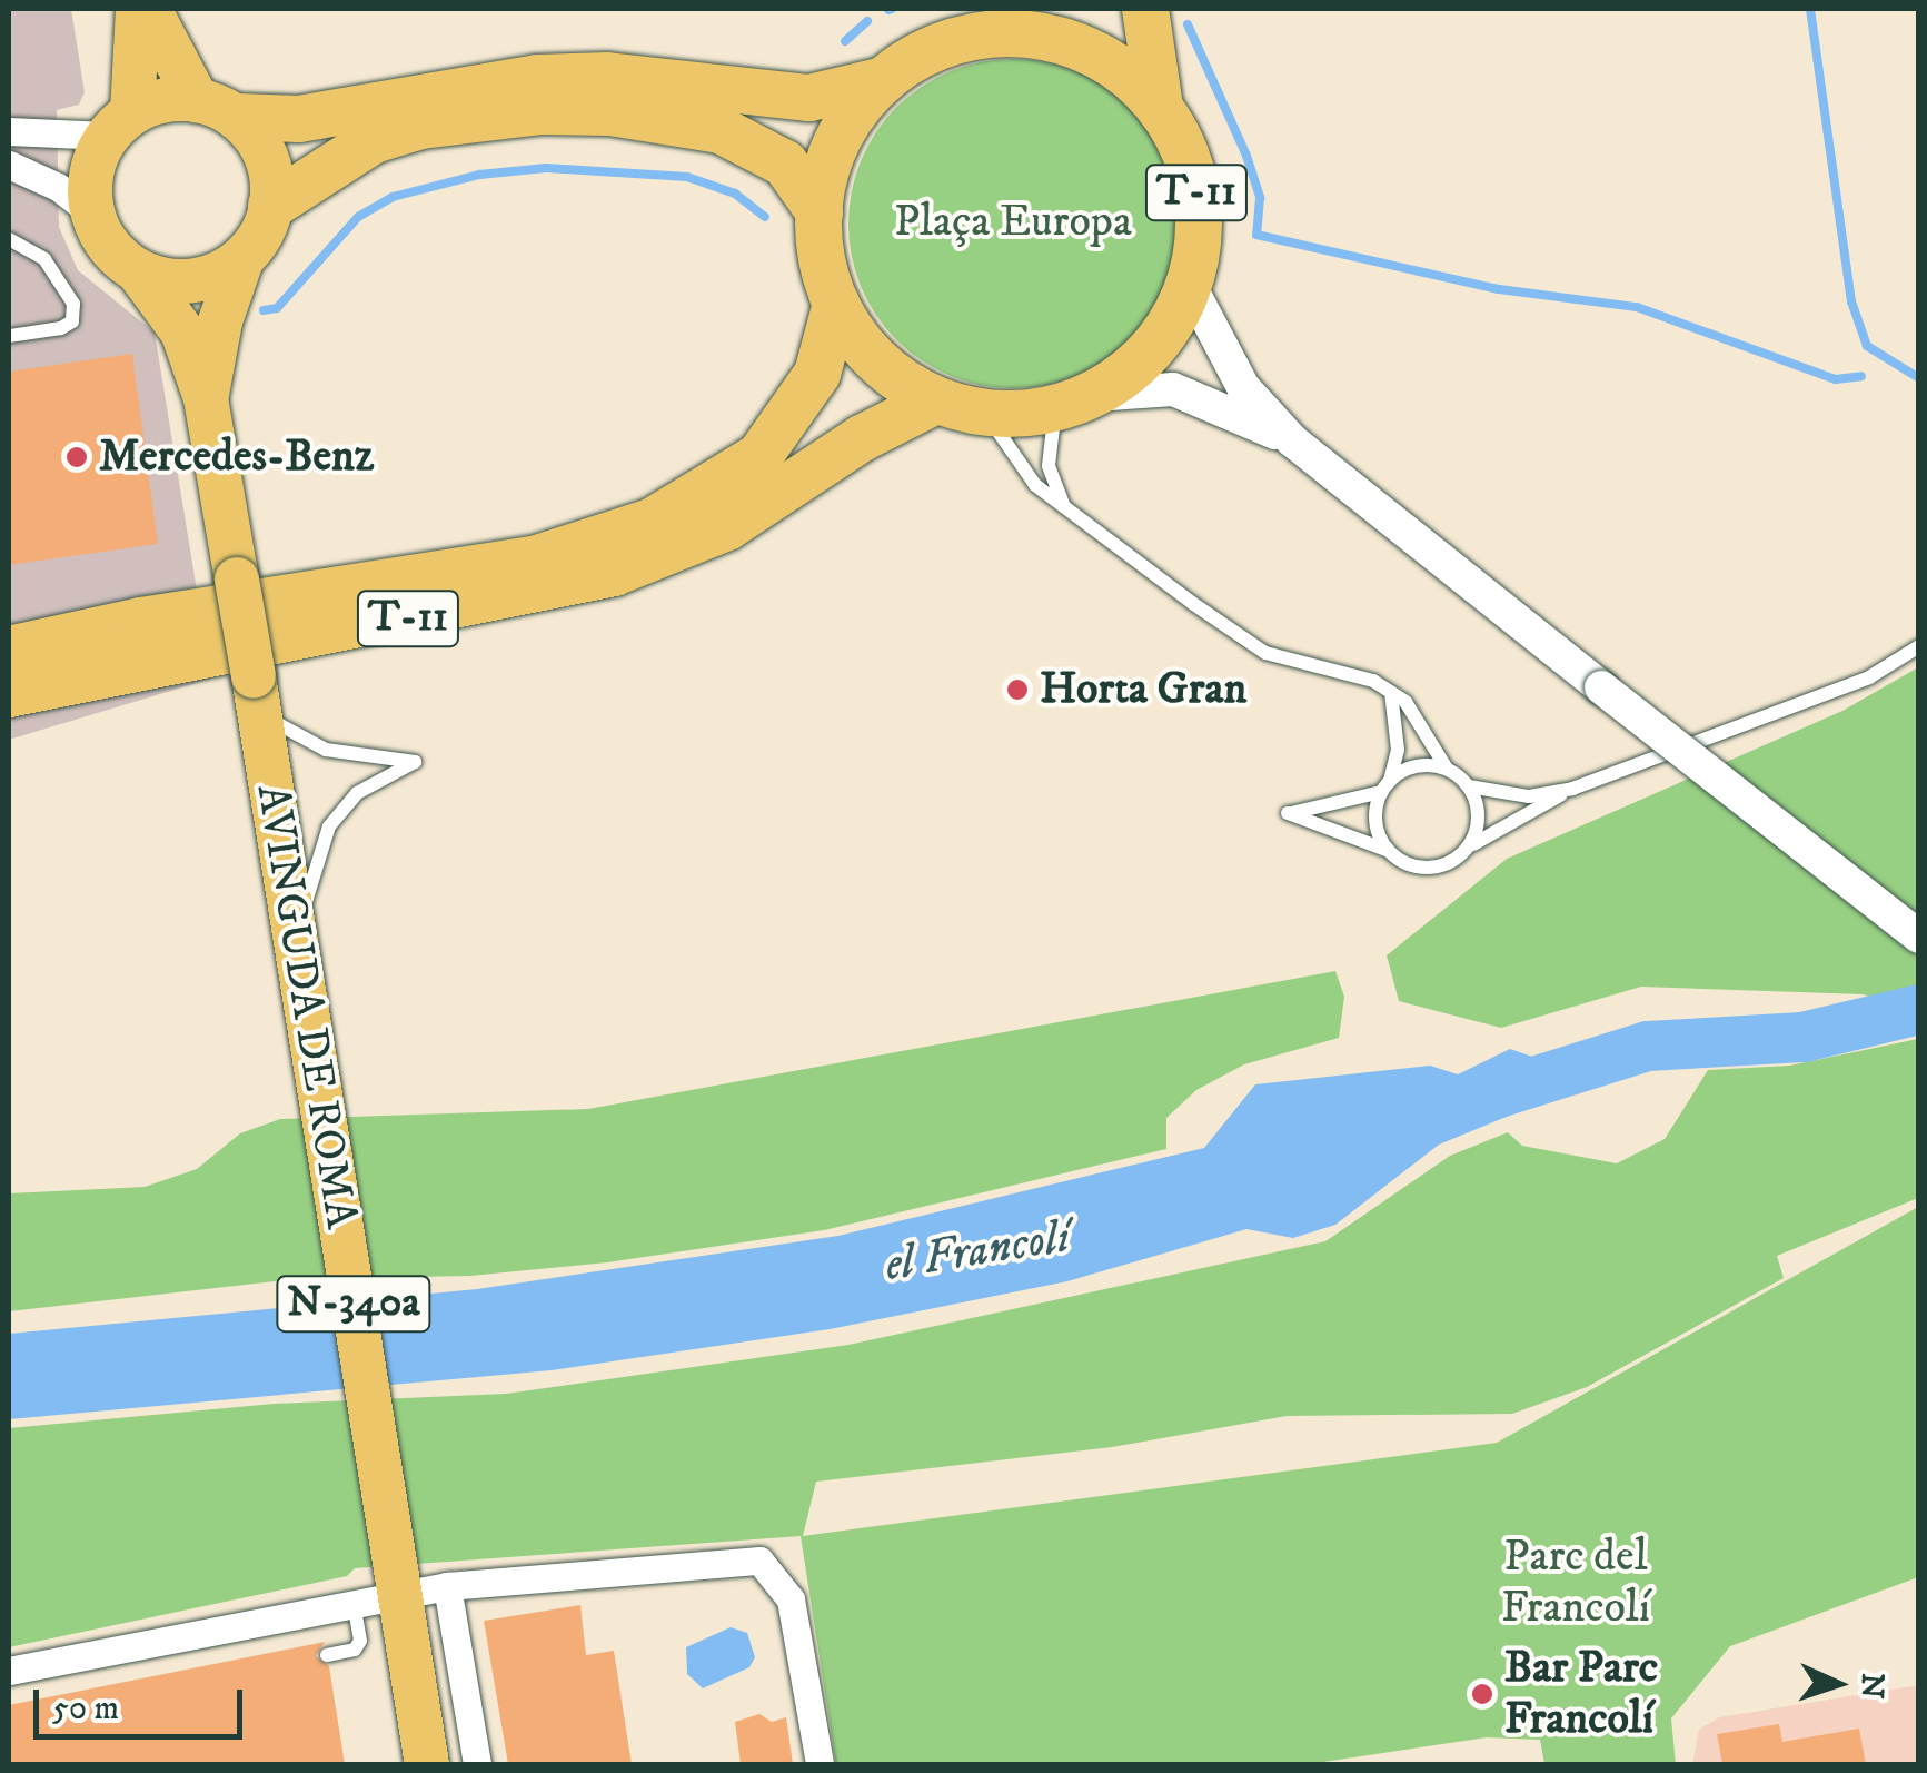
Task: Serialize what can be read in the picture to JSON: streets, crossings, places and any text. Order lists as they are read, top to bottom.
{
  "streets": {
    "highway": ["T-11"],
    "main road": ["AVINGUDA DE ROMA", "N-340a"]
  },
  "crossings": [
    ["AVINGUDA DE ROMA", "N-340a"]
  ],
  "water": ["el Francolí"],
  "parks": ["Plaça Europa", "Parc del Francolí"],
  "places": ["Mercedes-Benz", "Horta Gran", "Bar Parc Francolí"],
  "scale_bar": "50 m",
  "north": "right"
}
